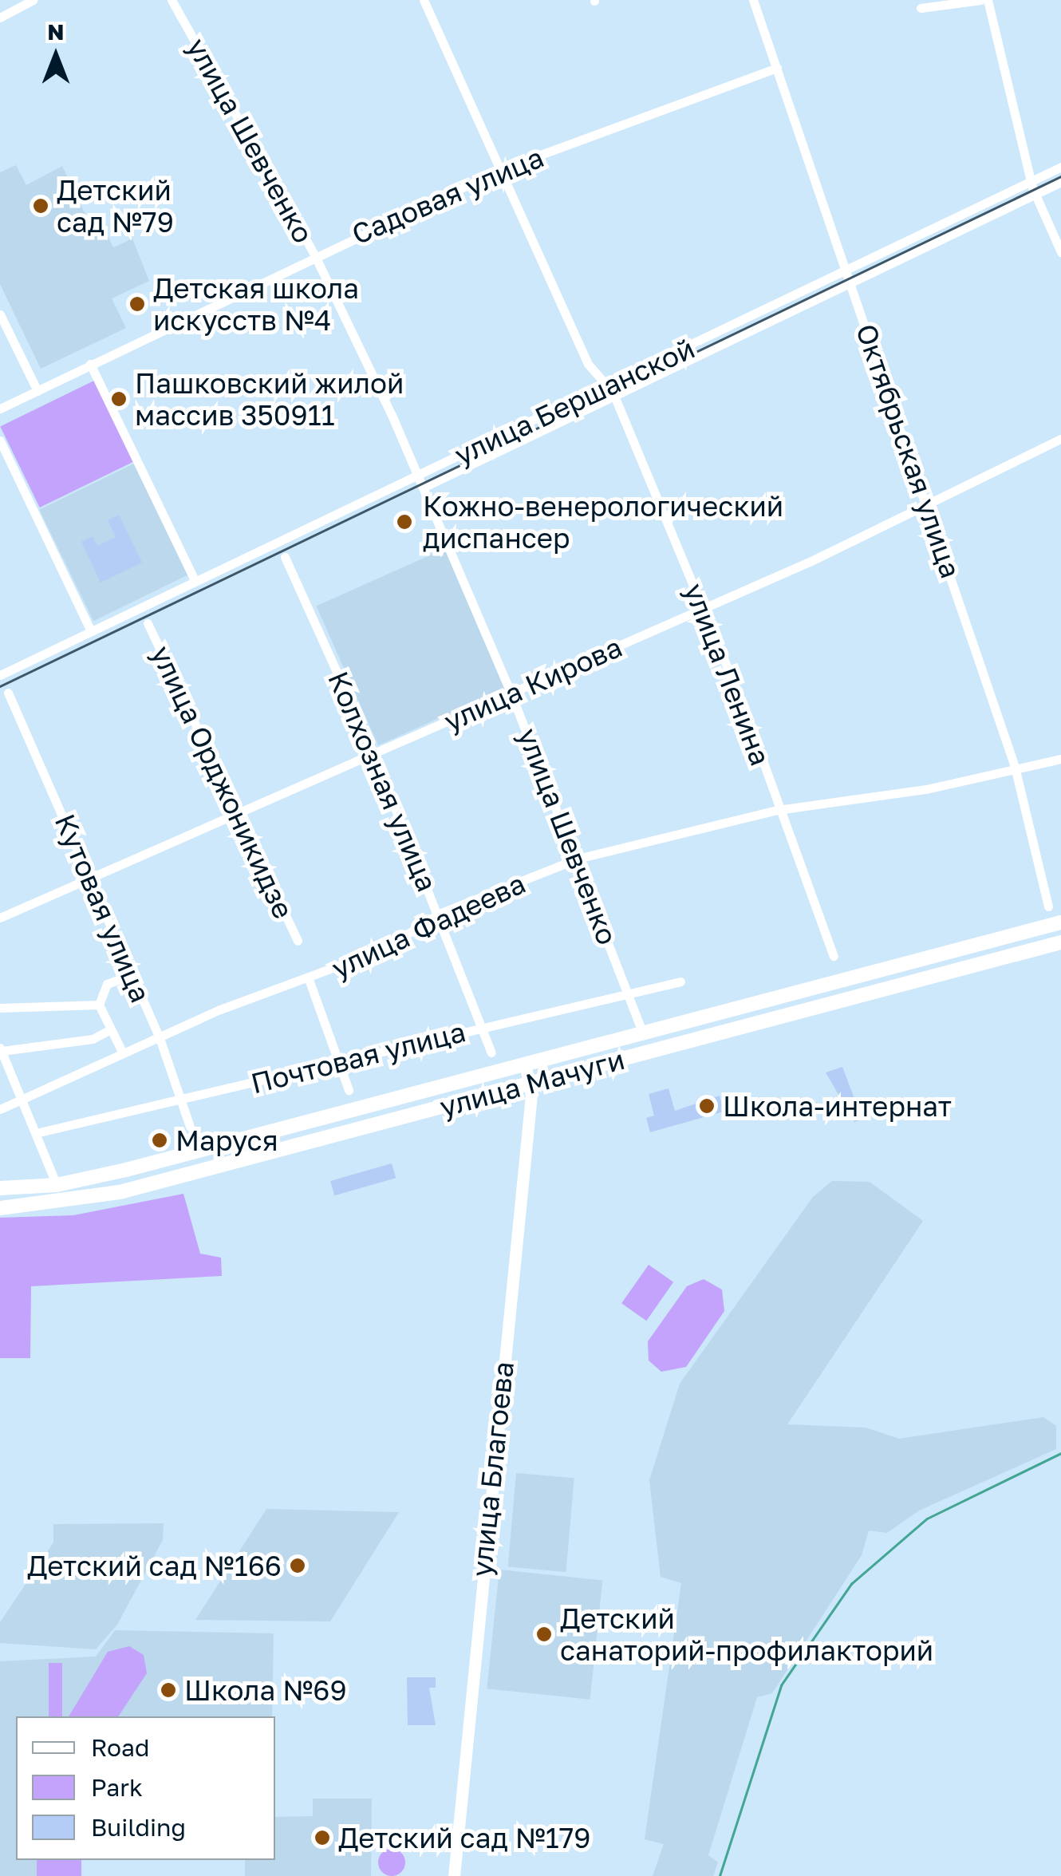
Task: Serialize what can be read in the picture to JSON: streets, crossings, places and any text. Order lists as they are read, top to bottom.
{
  "streets": {
    "main road": ["улица Мачуги"],
    "street": [
      "улица Шевченко",
      "Садовая улица",
      "улица Бершанской",
      "Октябрьская улица",
      "улица Ленина",
      "улица Кирова",
      "Колхозная улица",
      "улица Орджоникидзе",
      "Кутовая улица",
      "улица Фадеева",
      "Почтовая улица",
      "улица Благоева"
    ]
  },
  "crossings": [
    ["улица Шевченко", "Садовая улица"],
    ["улица Шевченко", "улица Бершанской"],
    ["улица Шевченко", "улица Кирова"],
    ["улица Шевченко", "улица Фадеева"],
    ["улица Шевченко", "Почтовая улица"],
    ["улица Шевченко", "улица Мачуги"],
    ["Садовая улица", "Октябрьская улица"],
    ["улица Бершанской", "Октябрьская улица"],
    ["улица Бершанской", "улица Ленина"],
    ["Октябрьская улица", "улица Кирова"],
    ["Октябрьская улица", "улица Фадеева"],
    ["улица Ленина", "улица Кирова"],
    ["улица Ленина", "улица Фадеева"],
    ["улица Кирова", "Колхозная улица"],
    ["улица Кирова", "улица Орджоникидзе"],
    ["улица Кирова", "Кутовая улица"],
    ["Колхозная улица", "улица Фадеева"],
    ["Колхозная улица", "Почтовая улица"],
    ["Кутовая улица", "улица Фадеева"],
    ["Кутовая улица", "Почтовая улица"],
    ["улица Мачуги", "улица Благоева"]
  ],
  "places": [
    "Детский сад №79",
    "Детская школа искусств №4",
    "Пашковский жилой массив 350911",
    "Кожно-венерологический диспансер",
    "Школа-интернат",
    "Маруся",
    "Детский сад №166",
    "Детский санаторий-профилакторий",
    "Школа №69",
    "Детский сад №179"
  ],
  "legend": ["Road", "Park", "Building"],
  "north": "top"
}
